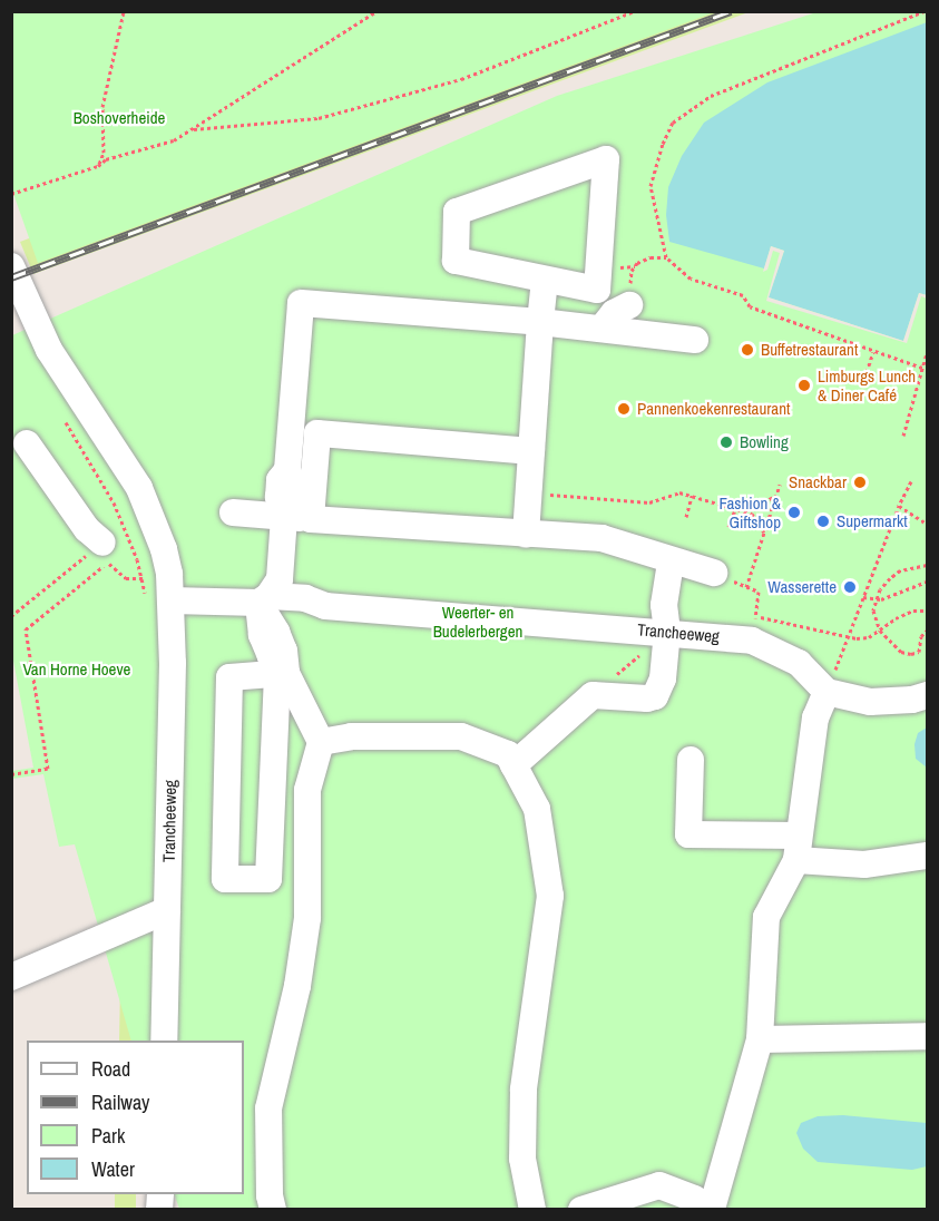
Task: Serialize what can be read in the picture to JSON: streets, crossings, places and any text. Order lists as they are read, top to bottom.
{
  "streets": {
    "street": ["Trancheeweg"]
  },
  "parks": ["Boshoverheide", "Weerter- en Budelerbergen", "Van Horne Hoeve"],
  "places": [
    "Buffetrestaurant",
    "Limburgs Lunch & Diner Café",
    "Pannenkoekenrestaurant",
    "Bowling",
    "Snackbar",
    "Fashion & Giftshop",
    "Supermarkt",
    "Wasserette"
  ],
  "legend": [
    "Road",
    "Railway",
    "Park",
    "Water"
  ]
}
